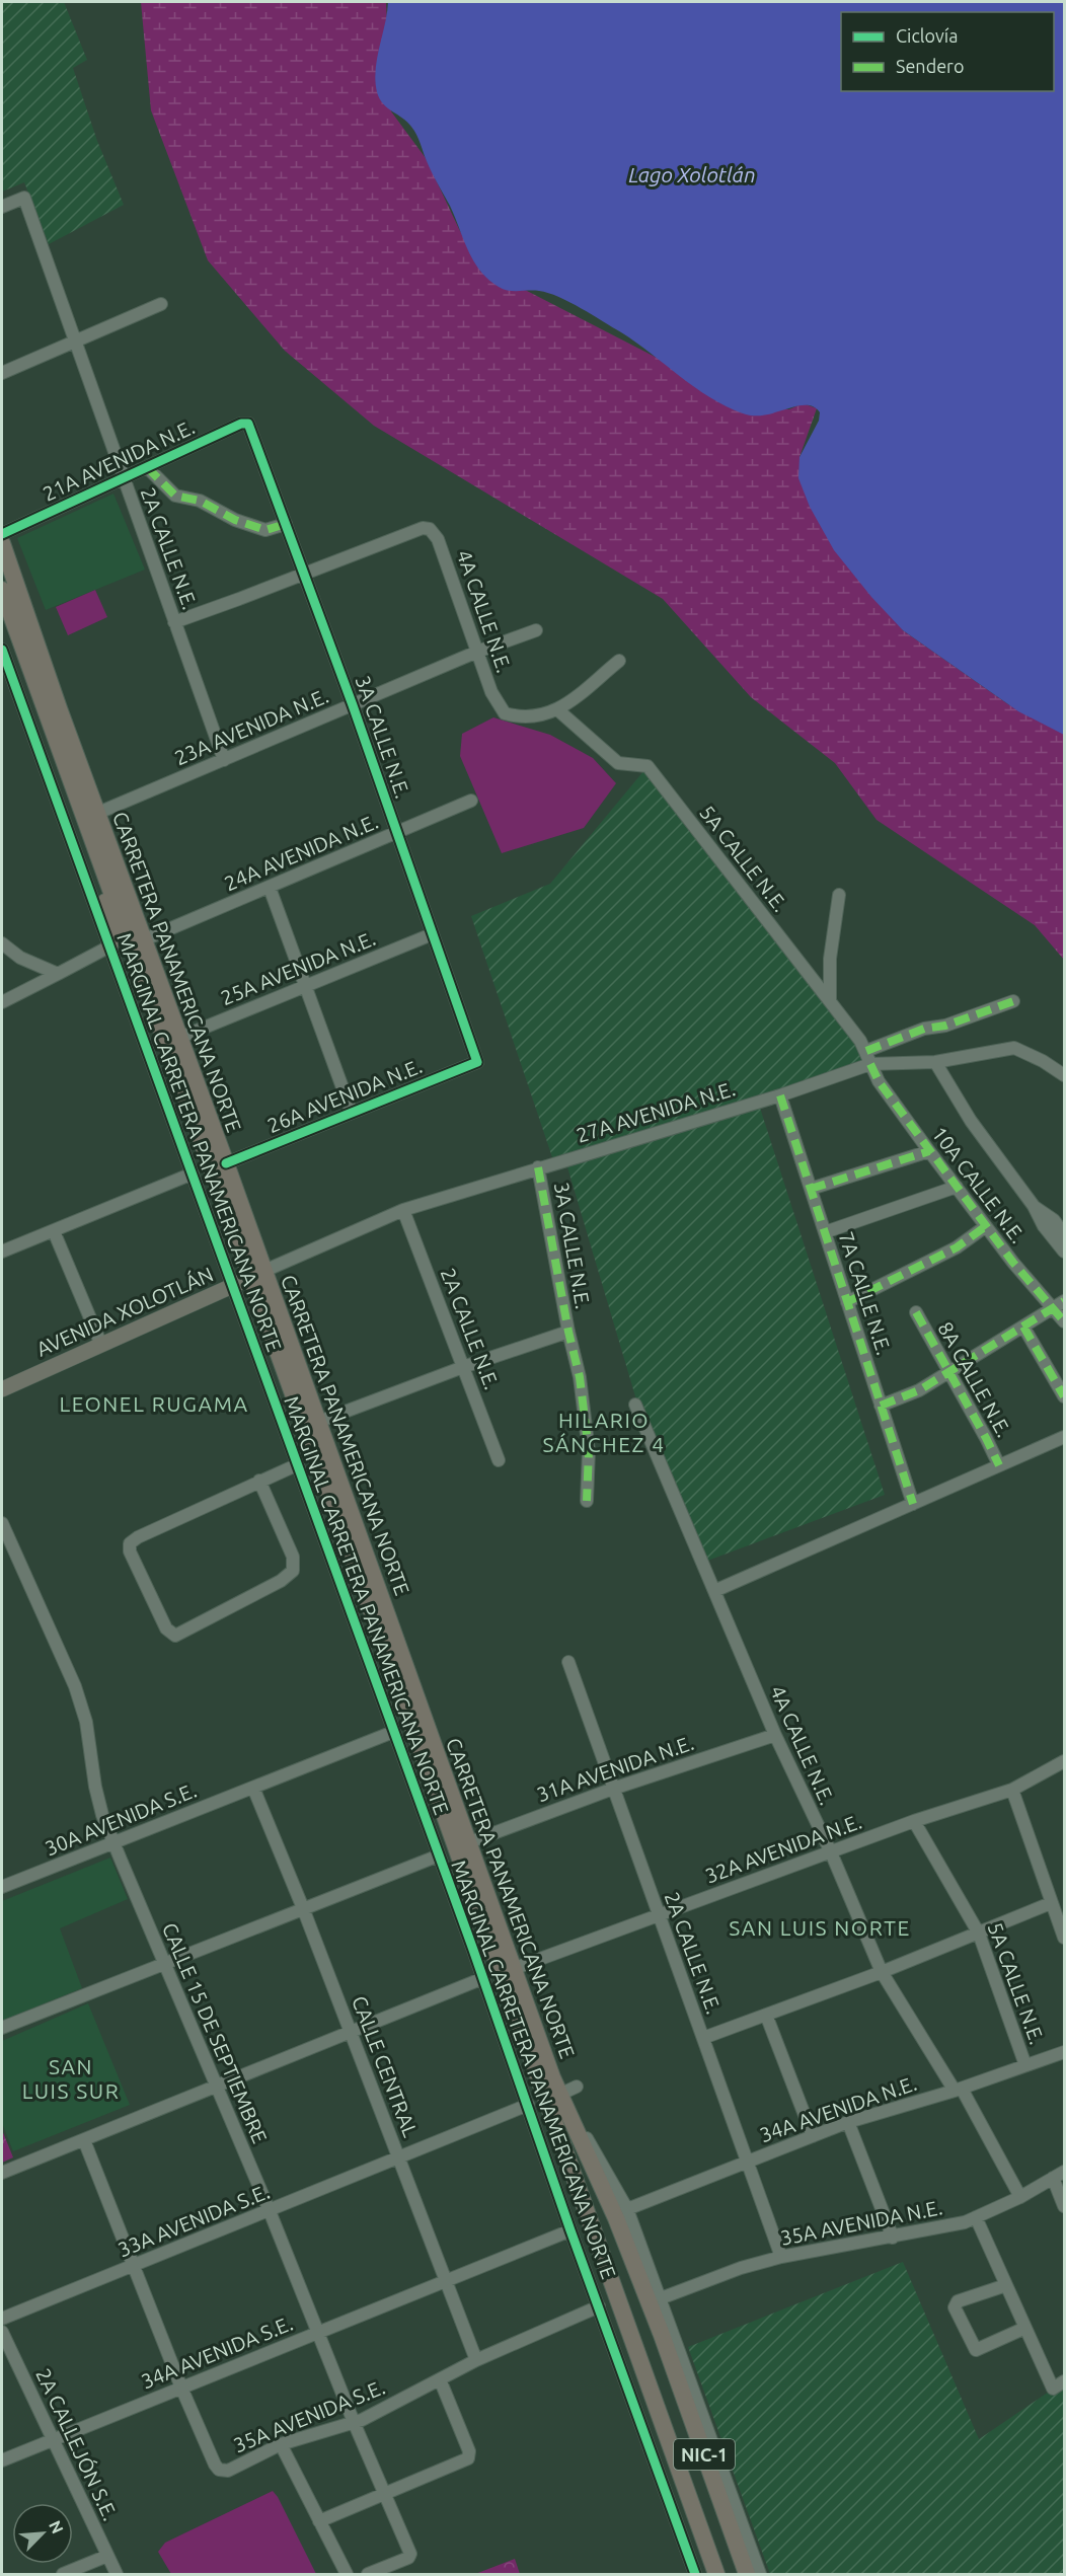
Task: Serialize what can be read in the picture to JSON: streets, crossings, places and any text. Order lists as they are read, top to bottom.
{
  "streets": {
    "highway": ["CARRETERA PANAMERICANA NORTE", "NIC-1"],
    "main road": ["AVENIDA XOLOTLÁN"],
    "street": [
      "21A AVENIDA N.E.",
      "2A CALLE N.E.",
      "4A CALLE N.E.",
      "23A AVENIDA N.E.",
      "3A CALLE N.E.",
      "24A AVENIDA N.E.",
      "5A CALLE N.E.",
      "25A AVENIDA N.E.",
      "26A AVENIDA N.E.",
      "27A AVENIDA N.E.",
      "MARGINAL CARRETERA PANAMERICANA NORTE",
      "10A CALLE N.E.",
      "7A CALLE N.E.",
      "8A CALLE N.E.",
      "31A AVENIDA N.E.",
      "30A AVENIDA S.E.",
      "32A AVENIDA N.E.",
      "CALLE 15 DE SEPTIEMBRE",
      "CALLE CENTRAL",
      "34A AVENIDA N.E.",
      "33A AVENIDA S.E.",
      "35A AVENIDA N.E.",
      "34A AVENIDA S.E.",
      "35A AVENIDA S.E.",
      "2A CALLEJÓN S.E."
    ]
  },
  "crossings": [
    ["21A AVENIDA N.E.", "2A CALLE N.E."],
    ["21A AVENIDA N.E.", "3A CALLE N.E."],
    ["2A CALLE N.E.", "23A AVENIDA N.E."],
    ["2A CALLE N.E.", "27A AVENIDA N.E."],
    ["2A CALLE N.E.", "31A AVENIDA N.E."],
    ["2A CALLE N.E.", "32A AVENIDA N.E."],
    ["2A CALLE N.E.", "34A AVENIDA N.E."],
    ["2A CALLE N.E.", "35A AVENIDA N.E."],
    ["4A CALLE N.E.", "23A AVENIDA N.E."],
    ["4A CALLE N.E.", "3A CALLE N.E."],
    ["4A CALLE N.E.", "5A CALLE N.E."],
    ["4A CALLE N.E.", "31A AVENIDA N.E."],
    ["4A CALLE N.E.", "32A AVENIDA N.E."],
    ["4A CALLE N.E.", "34A AVENIDA N.E."],
    ["4A CALLE N.E.", "35A AVENIDA N.E."],
    ["23A AVENIDA N.E.", "3A CALLE N.E."],
    ["23A AVENIDA N.E.", "CARRETERA PANAMERICANA NORTE"],
    ["3A CALLE N.E.", "24A AVENIDA N.E."],
    ["3A CALLE N.E.", "25A AVENIDA N.E."],
    ["3A CALLE N.E.", "26A AVENIDA N.E."],
    ["3A CALLE N.E.", "27A AVENIDA N.E."],
    ["24A AVENIDA N.E.", "CARRETERA PANAMERICANA NORTE"],
    ["5A CALLE N.E.", "27A AVENIDA N.E."],
    ["5A CALLE N.E.", "10A CALLE N.E."],
    ["5A CALLE N.E.", "32A AVENIDA N.E."],
    ["5A CALLE N.E.", "34A AVENIDA N.E."],
    ["25A AVENIDA N.E.", "CARRETERA PANAMERICANA NORTE"],
    ["CARRETERA PANAMERICANA NORTE", "26A AVENIDA N.E."],
    ["CARRETERA PANAMERICANA NORTE", "27A AVENIDA N.E."],
    ["CARRETERA PANAMERICANA NORTE", "AVENIDA XOLOTLÁN"],
    ["CARRETERA PANAMERICANA NORTE", "31A AVENIDA N.E."],
    ["CARRETERA PANAMERICANA NORTE", "32A AVENIDA N.E."],
    ["CARRETERA PANAMERICANA NORTE", "NIC-1"],
    ["27A AVENIDA N.E.", "10A CALLE N.E."],
    ["27A AVENIDA N.E.", "7A CALLE N.E."],
    ["27A AVENIDA N.E.", "AVENIDA XOLOTLÁN"],
    ["MARGINAL CARRETERA PANAMERICANA NORTE", "AVENIDA XOLOTLÁN"],
    ["MARGINAL CARRETERA PANAMERICANA NORTE", "30A AVENIDA S.E."],
    ["MARGINAL CARRETERA PANAMERICANA NORTE", "33A AVENIDA S.E."],
    ["30A AVENIDA S.E.", "CALLE 15 DE SEPTIEMBRE"],
    ["30A AVENIDA S.E.", "CALLE CENTRAL"],
    ["CALLE 15 DE SEPTIEMBRE", "33A AVENIDA S.E."],
    ["CALLE 15 DE SEPTIEMBRE", "34A AVENIDA S.E."],
    ["CALLE 15 DE SEPTIEMBRE", "35A AVENIDA S.E."],
    ["CALLE CENTRAL", "33A AVENIDA S.E."],
    ["CALLE CENTRAL", "34A AVENIDA S.E."],
    ["CALLE CENTRAL", "35A AVENIDA S.E."],
    ["34A AVENIDA N.E.", "NIC-1"],
    ["34A AVENIDA S.E.", "35A AVENIDA S.E."],
    ["34A AVENIDA S.E.", "2A CALLEJÓN S.E."]
  ],
  "districts": [
    "LEONEL RUGAMA",
    "HILARIO SÁNCHEZ 4",
    "SAN LUIS NORTE",
    "SAN LUIS SUR"
  ],
  "water": ["Lago Xolotlán"],
  "legend": ["Ciclovía", "Sendero"],
  "north": "top right"
}
